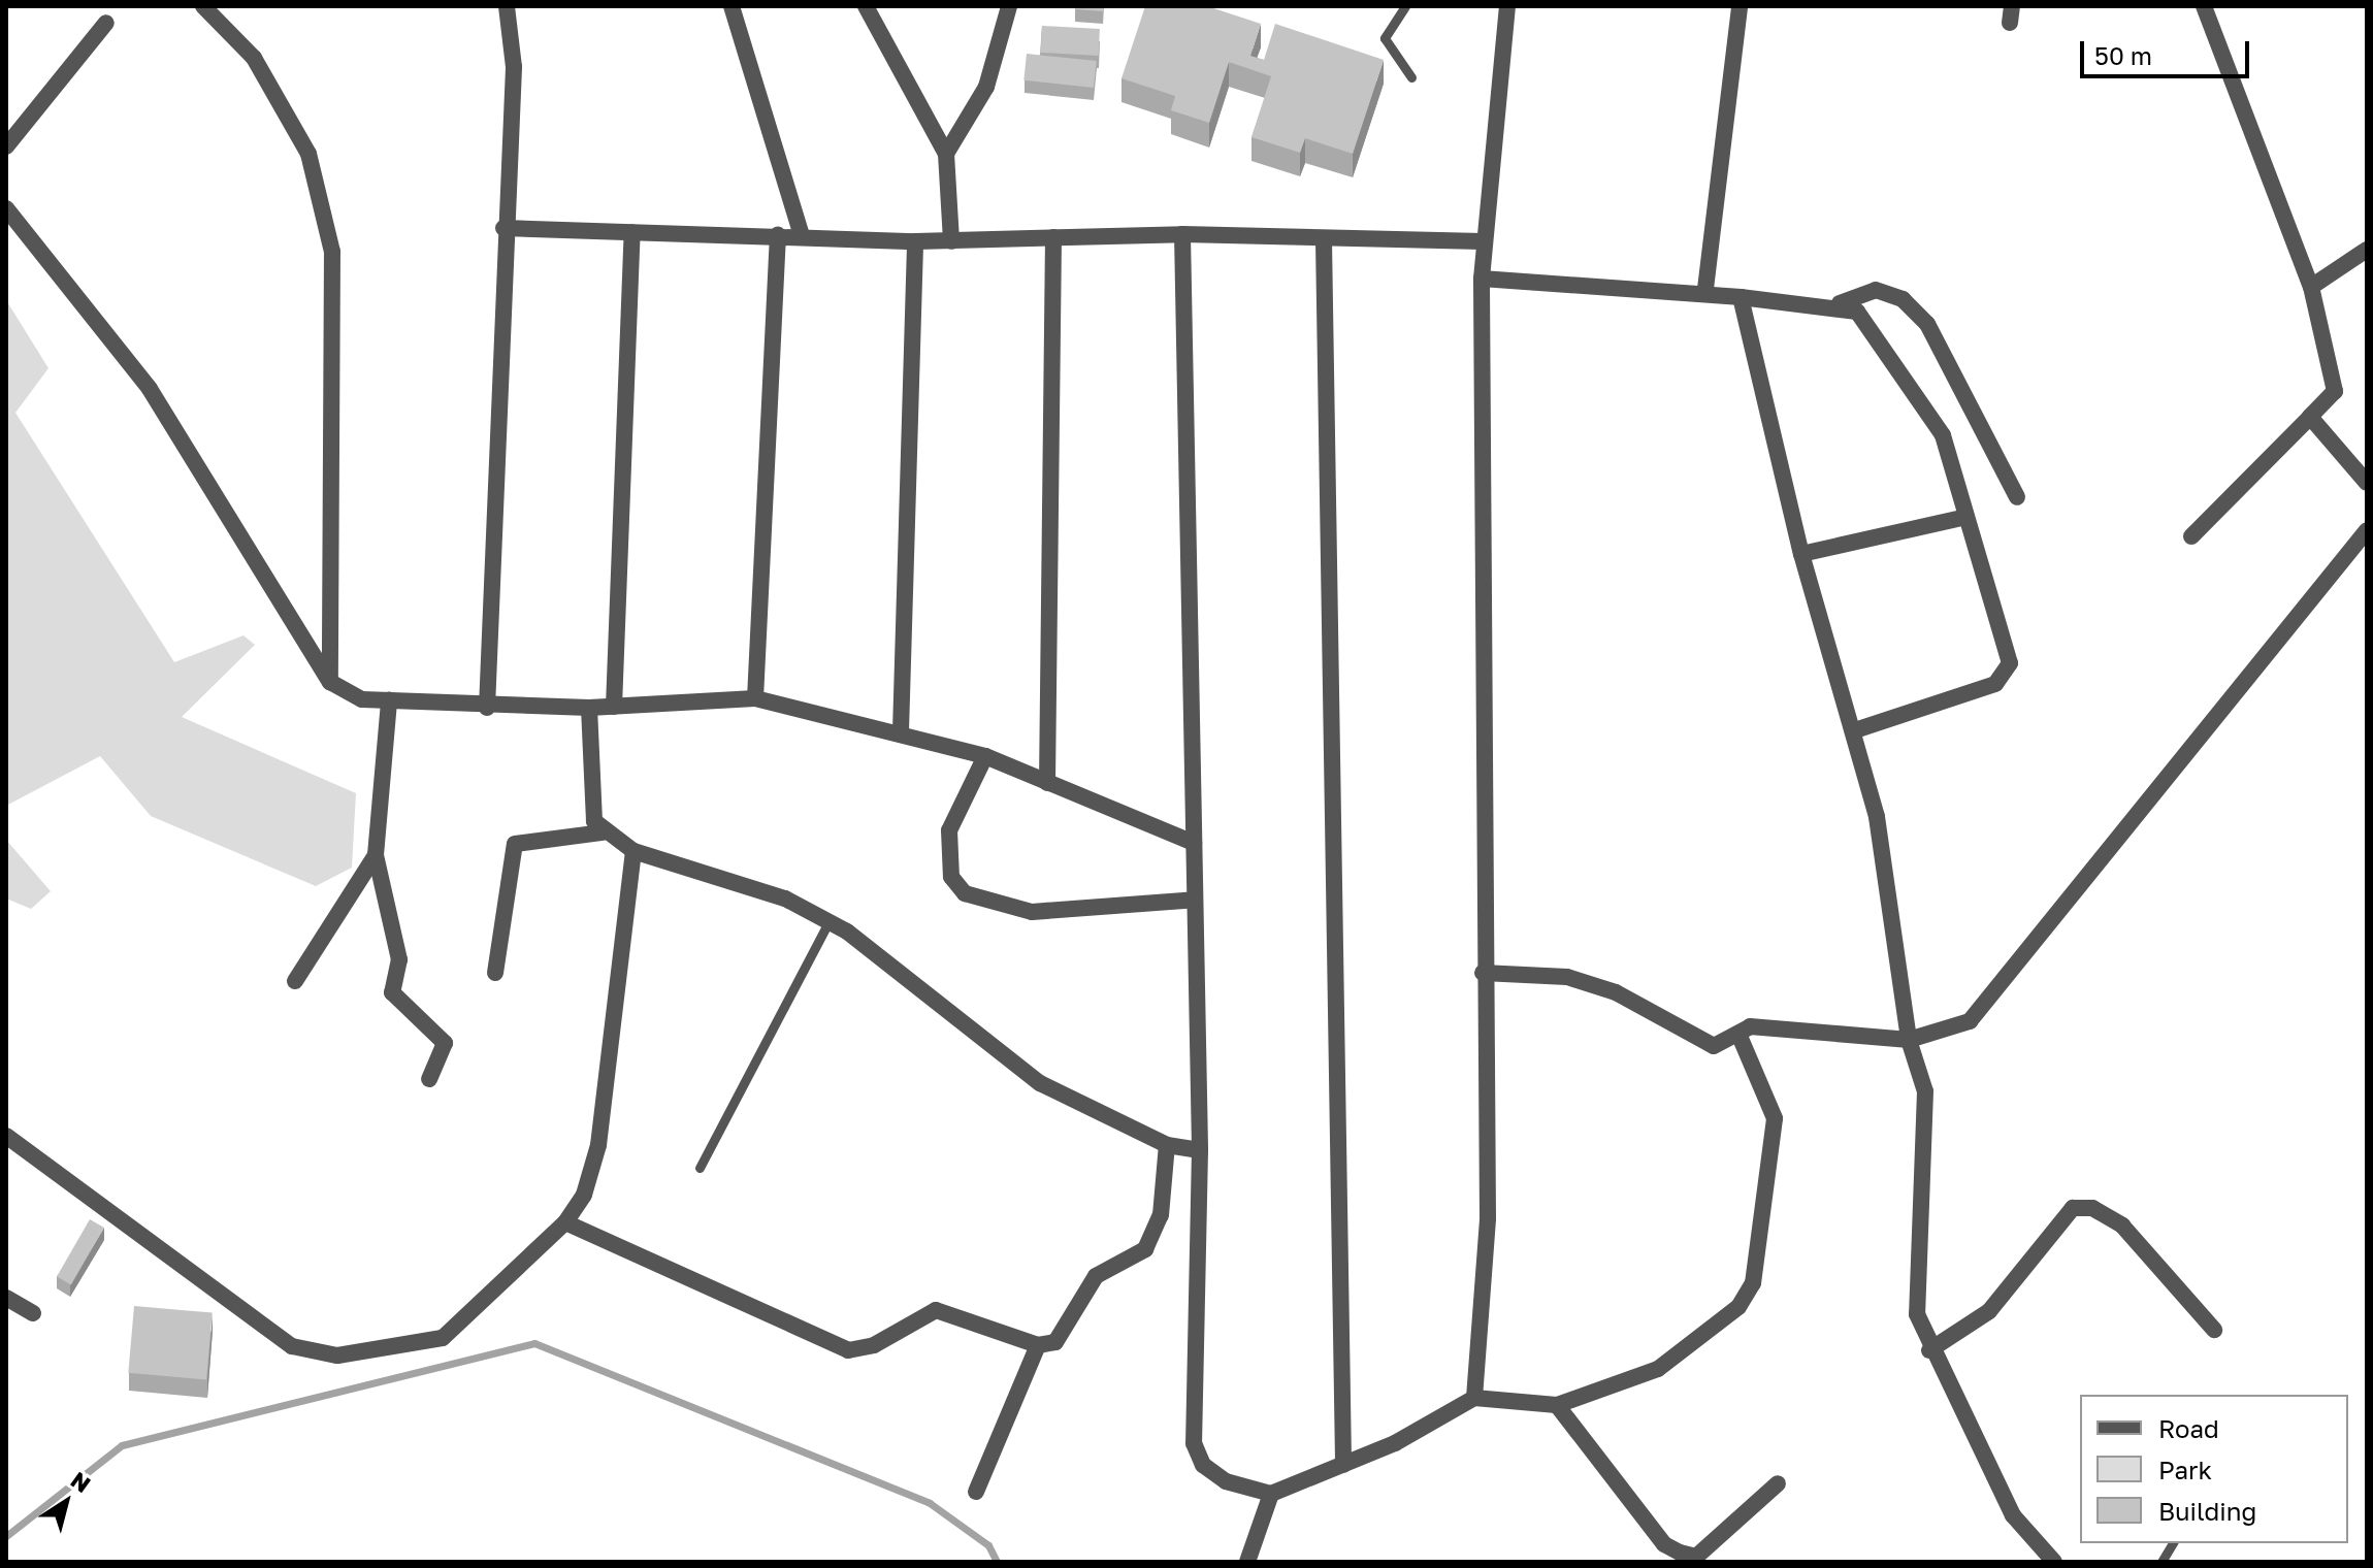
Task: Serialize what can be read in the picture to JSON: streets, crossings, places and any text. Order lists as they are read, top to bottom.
{
  "legend": ["Road", "Park", "Building"],
  "scale_bar": "50 m",
  "north": "top right"
}
